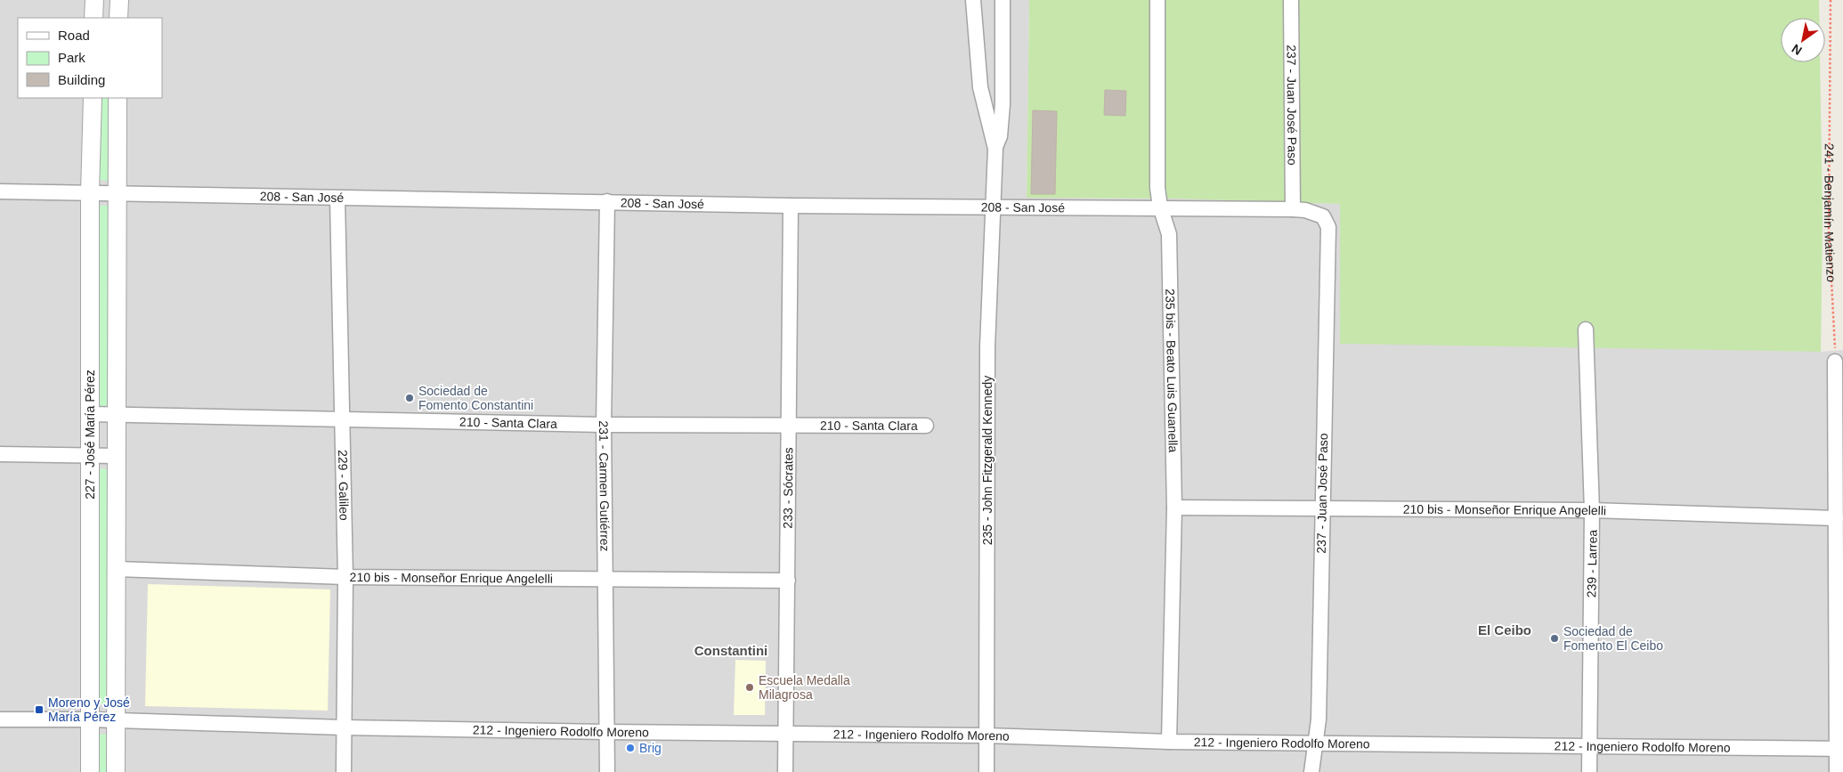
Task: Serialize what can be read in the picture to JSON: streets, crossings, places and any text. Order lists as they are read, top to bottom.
{
  "streets": {
    "street": [
      "237 - Juan José Paso",
      "208 - San José",
      "235 bis - Beato Luis Guanella",
      "210 - Santa Clara",
      "227 - José María Pérez",
      "235 - John Fitzgerald Kennedy",
      "229 - Galileo",
      "231 - Carmen Gutiérrez",
      "233 - Sócrates",
      "210 bis - Monseñor Enrique Angelelli",
      "239 - Larrea",
      "212 - Ingeniero Rodolfo Moreno"
    ],
    "path": ["241 - Benjamín Matienzo"]
  },
  "crossings": [
    ["237 - Juan José Paso", "208 - San José"],
    ["237 - Juan José Paso", "210 bis - Monseñor Enrique Angelelli"],
    ["237 - Juan José Paso", "212 - Ingeniero Rodolfo Moreno"],
    ["208 - San José", "235 bis - Beato Luis Guanella"],
    ["208 - San José", "227 - José María Pérez"],
    ["208 - San José", "235 - John Fitzgerald Kennedy"],
    ["208 - San José", "229 - Galileo"],
    ["208 - San José", "231 - Carmen Gutiérrez"],
    ["208 - San José", "233 - Sócrates"],
    ["235 bis - Beato Luis Guanella", "210 bis - Monseñor Enrique Angelelli"],
    ["235 bis - Beato Luis Guanella", "212 - Ingeniero Rodolfo Moreno"],
    ["210 - Santa Clara", "227 - José María Pérez"],
    ["210 - Santa Clara", "229 - Galileo"],
    ["210 - Santa Clara", "231 - Carmen Gutiérrez"],
    ["210 - Santa Clara", "233 - Sócrates"],
    ["227 - José María Pérez", "212 - Ingeniero Rodolfo Moreno"],
    ["235 - John Fitzgerald Kennedy", "212 - Ingeniero Rodolfo Moreno"],
    ["229 - Galileo", "210 bis - Monseñor Enrique Angelelli"],
    ["229 - Galileo", "212 - Ingeniero Rodolfo Moreno"],
    ["231 - Carmen Gutiérrez", "210 bis - Monseñor Enrique Angelelli"],
    ["231 - Carmen Gutiérrez", "212 - Ingeniero Rodolfo Moreno"],
    ["233 - Sócrates", "210 bis - Monseñor Enrique Angelelli"],
    ["233 - Sócrates", "212 - Ingeniero Rodolfo Moreno"],
    ["210 bis - Monseñor Enrique Angelelli", "239 - Larrea"],
    ["239 - Larrea", "212 - Ingeniero Rodolfo Moreno"]
  ],
  "districts": ["El Ceibo", "Constantini"],
  "places": {
    "other": [
      "Sociedad de Fomento Constantini",
      "Sociedad de Fomento El Ceibo",
      "Escuela Medalla Milagrosa",
      "Brig"
    ],
    "transit": ["Moreno y José María Pérez"]
  },
  "legend": ["Road", "Park", "Building"],
  "north": "bottom left"
}
